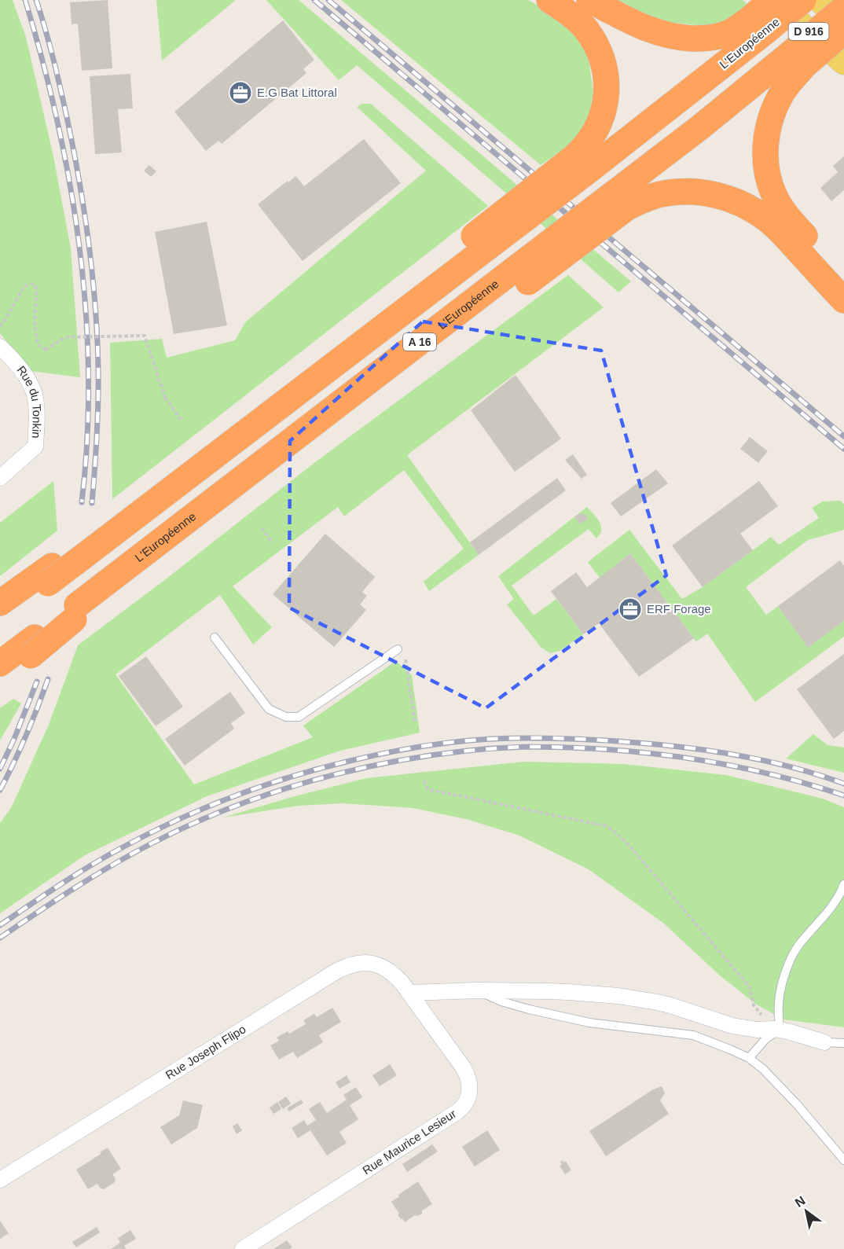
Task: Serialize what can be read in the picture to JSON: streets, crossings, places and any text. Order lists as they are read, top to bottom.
{
  "streets": {
    "highway": ["L'Européenne", "A 16"],
    "main road": ["D 916"],
    "street": ["Rue du Tonkin", "Rue Joseph Flipo", "Rue Maurice Lesieur"]
  },
  "crossings": [
    ["Rue Joseph Flipo", "Rue Maurice Lesieur"]
  ],
  "places": {
    "office": ["E.G Bat Littoral", "ERF Forage"]
  },
  "north": "top left"
}
